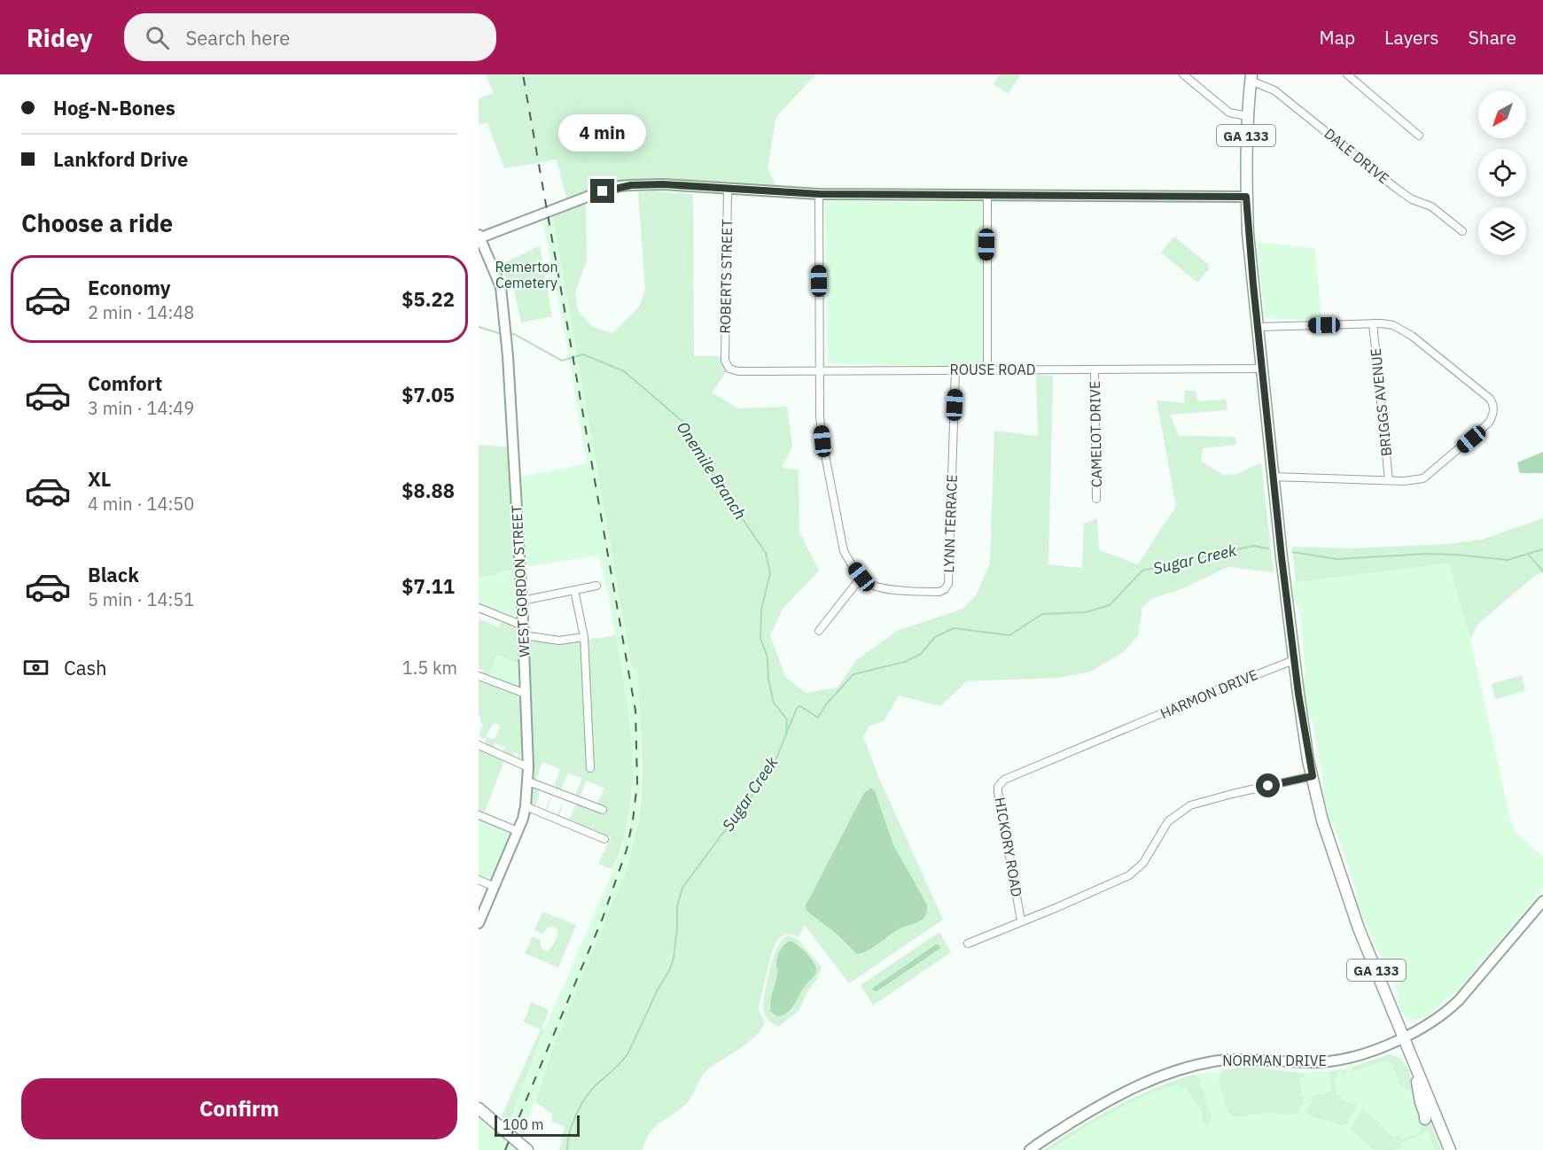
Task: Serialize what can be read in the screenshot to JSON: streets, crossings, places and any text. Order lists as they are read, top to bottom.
{
  "streets": {
    "main road": ["GA 133"],
    "street": [
      "DALE DRIVE",
      "ROBERTS STREET",
      "ROUSE ROAD",
      "BRIGGS AVENUE",
      "CAMELOT DRIVE",
      "LYNN TERRACE",
      "WEST GORDON STREET",
      "HARMON DRIVE",
      "HICKORY ROAD",
      "NORMAN DRIVE"
    ]
  },
  "crossings": [
    ["GA 133", "DALE DRIVE"],
    ["GA 133", "ROUSE ROAD"],
    ["GA 133", "HARMON DRIVE"],
    ["GA 133", "NORMAN DRIVE"],
    ["ROBERTS STREET", "ROUSE ROAD"],
    ["ROUSE ROAD", "CAMELOT DRIVE"],
    ["ROUSE ROAD", "LYNN TERRACE"],
    ["HARMON DRIVE", "HICKORY ROAD"]
  ],
  "water": ["Onemile Branch", "Sugar Creek"],
  "parks": ["Remerton Cemetery"],
  "scale_bar": "100 m",
  "north": "bottom left",
  "page": {
    "header": "Ridey",
    "search": "Search here",
    "nav": ["Map", "Layers", "Share"],
    "banner": ["Hog-N-Bones", "Lankford Drive"],
    "bubble": "4 min",
    "heading": "Choose a ride",
    "list": [
      {
        "name": "Economy",
        "note": "2 min · 14:48",
        "value": "$5.22"
      },
      {
        "name": "Comfort",
        "note": "3 min · 14:49",
        "value": "$7.05"
      },
      {
        "name": "XL",
        "note": "4 min · 14:50",
        "value": "$8.88"
      },
      {
        "name": "Black",
        "note": "5 min · 14:51",
        "value": "$7.11"
      }
    ],
    "pay": ["Cash", "1.5 km"],
    "buttons": "Confirm",
    "scale": "100 m"
  }
}
